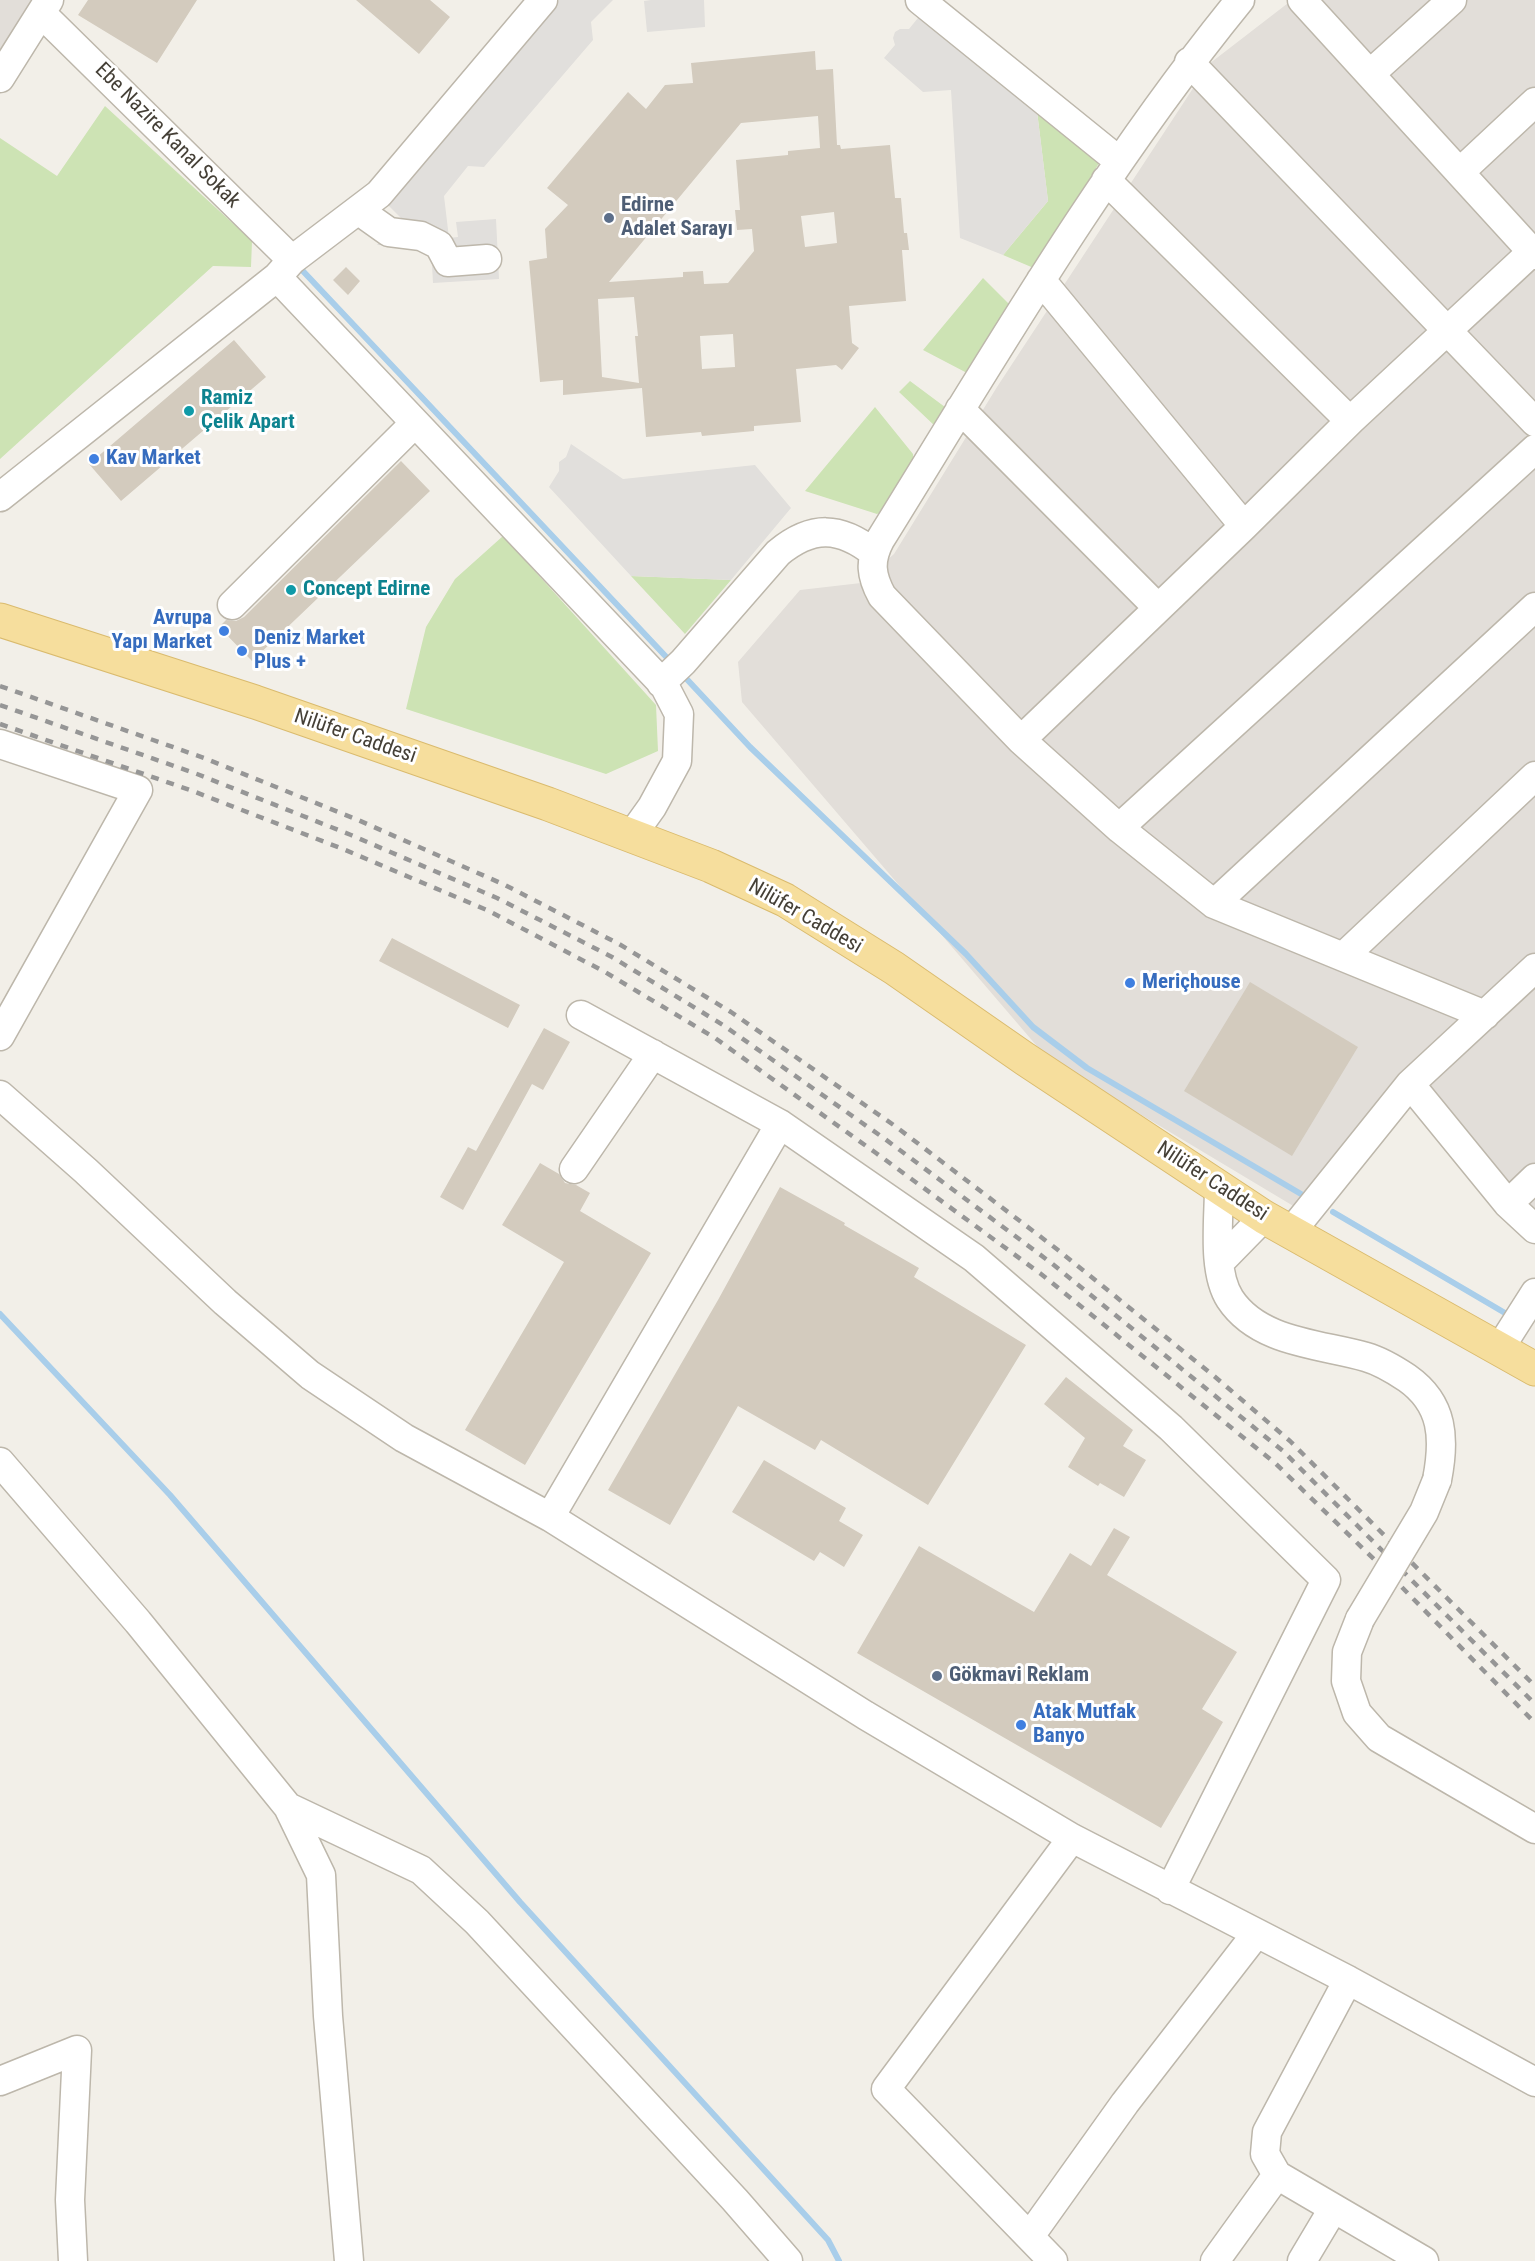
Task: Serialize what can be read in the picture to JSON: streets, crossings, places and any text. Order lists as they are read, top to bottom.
{
  "streets": {
    "main road": ["Nilüfer Caddesi"],
    "street": ["Ebe Nazire Kanal Sokak"]
  },
  "crossings": [
    ["Ebe Nazire Kanal Sokak", "Nilüfer Caddesi"]
  ],
  "places": [
    "Edirne Adalet Sarayı",
    "Ramiz Çelik Apart",
    "Kav Market",
    "Concept Edirne",
    "Avrupa Yapı Market",
    "Deniz Market Plus +",
    "Meriçhouse",
    "Gökmavi Reklam",
    "Atak Mutfak Banyo"
  ]
}
